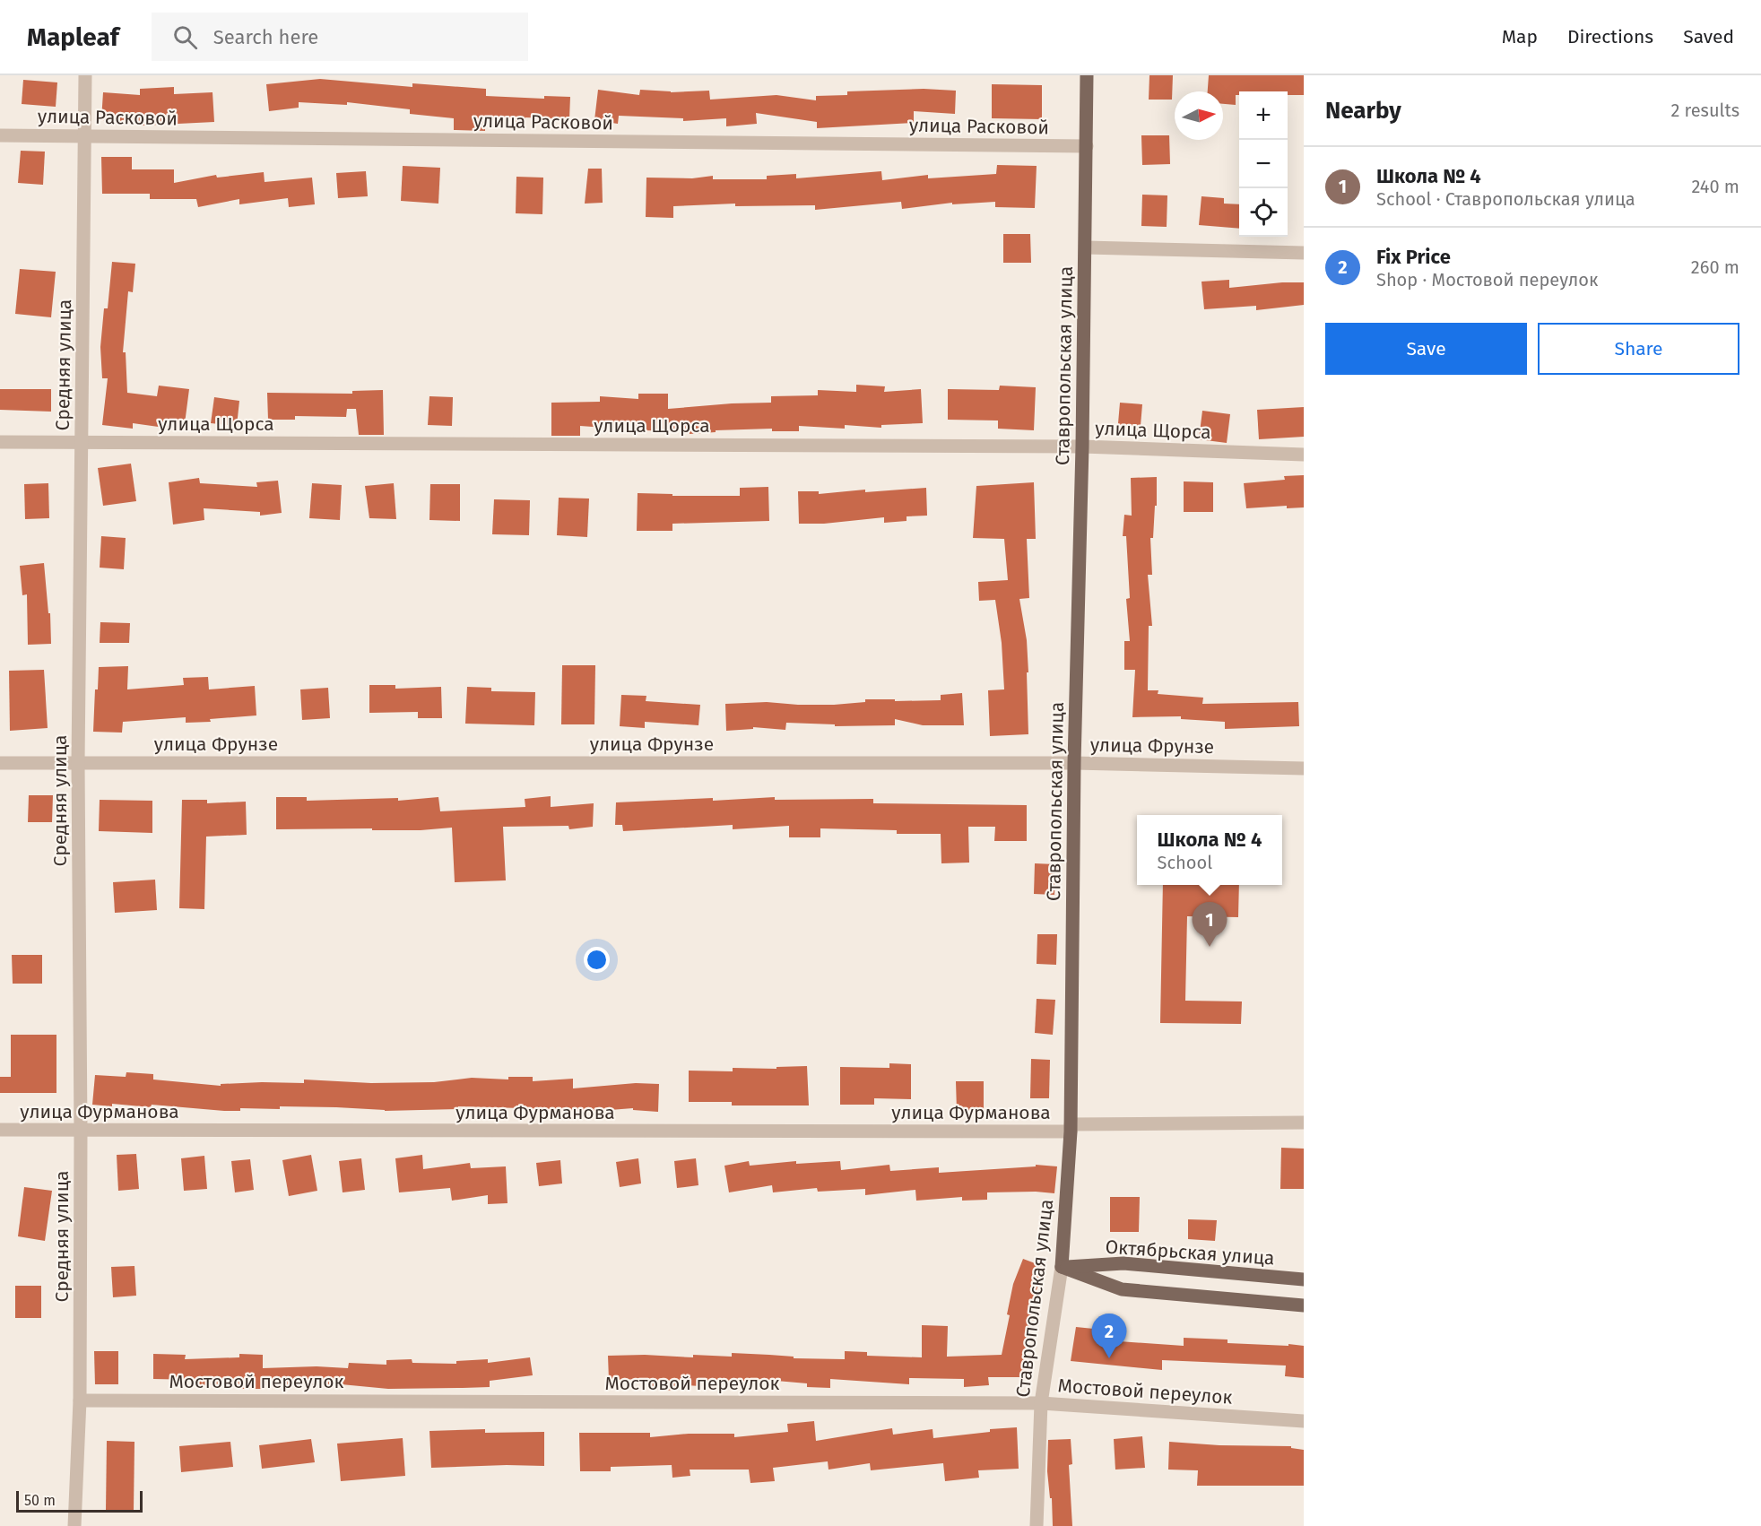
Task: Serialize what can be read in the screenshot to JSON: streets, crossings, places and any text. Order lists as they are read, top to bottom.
{
  "streets": {
    "main road": ["Ставропольская улица", "Октябрьская улица"],
    "street": [
      "улица Расковой",
      "Средняя улица",
      "улица Щорса",
      "улица Фрунзе",
      "улица Фурманова",
      "Мостовой переулок"
    ]
  },
  "crossings": [
    ["улица Расковой", "Средняя улица"],
    ["улица Расковой", "Ставропольская улица"],
    ["Средняя улица", "улица Щорса"],
    ["Средняя улица", "улица Фрунзе"],
    ["Средняя улица", "улица Фурманова"],
    ["Средняя улица", "Мостовой переулок"],
    ["Ставропольская улица", "улица Щорса"],
    ["Ставропольская улица", "улица Фрунзе"],
    ["Ставропольская улица", "улица Фурманова"],
    ["Ставропольская улица", "Октябрьская улица"],
    ["Ставропольская улица", "Мостовой переулок"]
  ],
  "scale_bar": "50 m",
  "north": "right",
  "page": {
    "header": "Mapleaf",
    "search": "Search here",
    "nav": ["Map", "Directions", "Saved"],
    "heading": ["Nearby", "2 results"],
    "map_buttons": ["+", "−"],
    "list": [
      {
        "mark": "1",
        "name": "Школа № 4",
        "note": "School · Ставропольская улица",
        "value": "240 m"
      },
      {
        "mark": "2",
        "name": "Fix Price",
        "note": "Shop · Мостовой переулок",
        "value": "260 m"
      }
    ],
    "buttons": ["Save", "Share"],
    "popup": ["Школа № 4", "School"],
    "pins": ["1", "2"],
    "scale": "50 m"
  }
}
